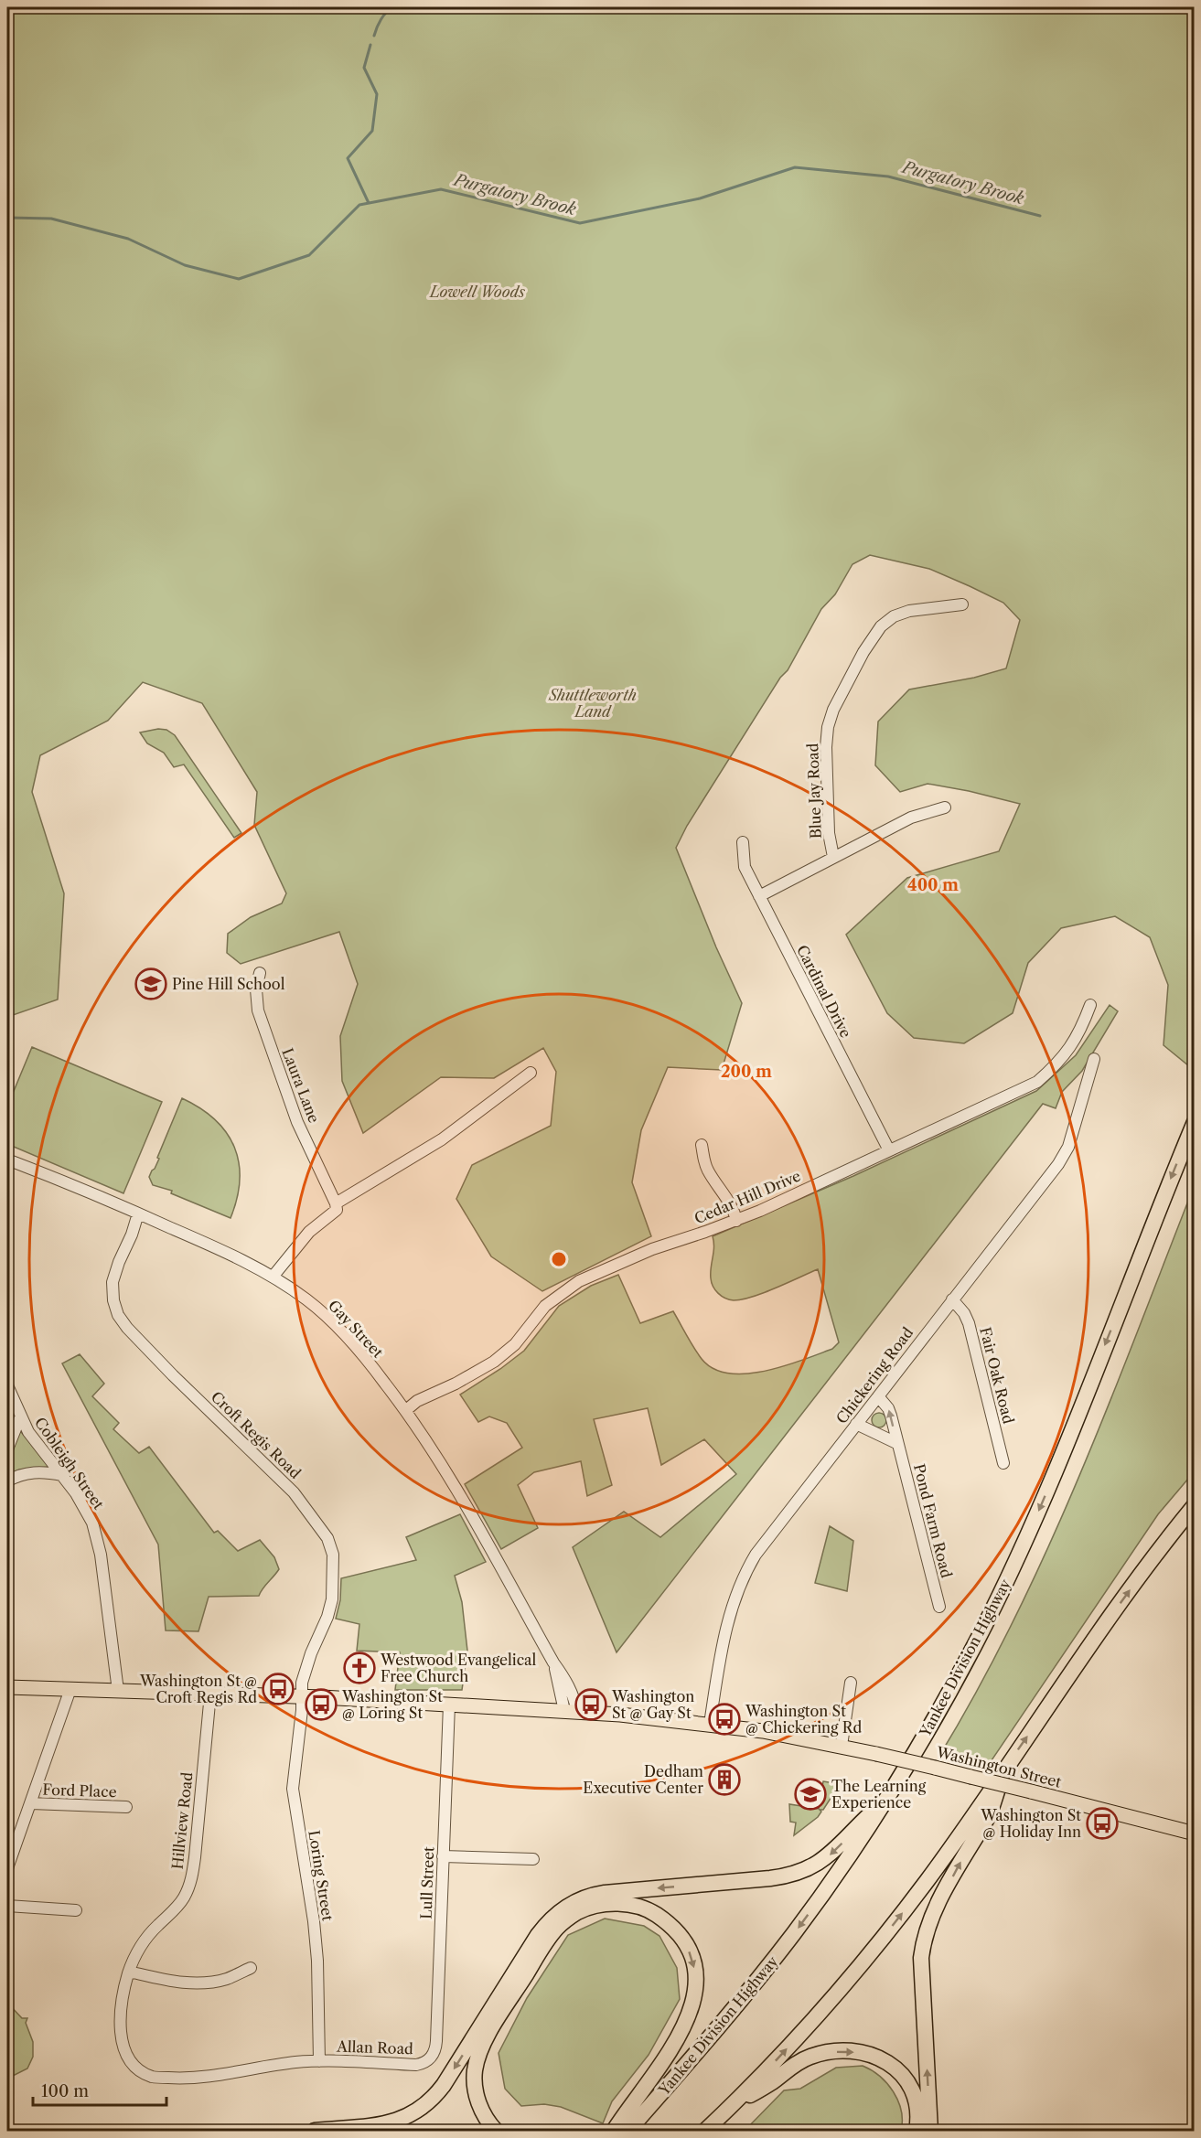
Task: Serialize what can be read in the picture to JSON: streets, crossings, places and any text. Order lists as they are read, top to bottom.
{
  "streets": {
    "highway": ["Yankee Division Highway"],
    "main road": ["Washington Street"],
    "street": [
      "Blue Jay Road",
      "Cardinal Drive",
      "Laura Lane",
      "Cedar Hill Drive",
      "Gay Street",
      "Chickering Road",
      "Fair Oak Road",
      "Croft Regis Road",
      "Cobleigh Street",
      "Pond Farm Road",
      "Ford Place",
      "Hillview Road",
      "Loring Street",
      "Lull Street",
      "Allan Road"
    ]
  },
  "crossings": [
    ["Cardinal Drive", "Cedar Hill Drive"],
    ["Cedar Hill Drive", "Gay Street"],
    ["Gay Street", "Croft Regis Road"],
    ["Gay Street", "Washington Street"],
    ["Chickering Road", "Fair Oak Road"],
    ["Chickering Road", "Pond Farm Road"],
    ["Chickering Road", "Washington Street"],
    ["Croft Regis Road", "Washington Street"],
    ["Croft Regis Road", "Loring Street"],
    ["Cobleigh Street", "Washington Street"],
    ["Washington Street", "Hillview Road"],
    ["Washington Street", "Loring Street"],
    ["Washington Street", "Lull Street"],
    ["Hillview Road", "Loring Street"],
    ["Hillview Road", "Allan Road"],
    ["Loring Street", "Allan Road"],
    ["Lull Street", "Allan Road"]
  ],
  "water": ["Purgatory Brook"],
  "parks": ["Lowell Woods", "Shuttleworth Land"],
  "places": {
    "school or university": ["Pine Hill School", "The Learning Experience"],
    "church": ["Westwood Evangelical Free Church"],
    "bus stop": [
      "Washington St @ Croft Regis Rd",
      "Washington St @ Loring St",
      "Washington St @ Gay St",
      "Washington St @ Chickering Rd",
      "Washington St @ Holiday Inn"
    ],
    "building": ["Dedham Executive Center"]
  },
  "scale_bar": "100 m",
  "rings": ["400 m", "200 m"]
}
